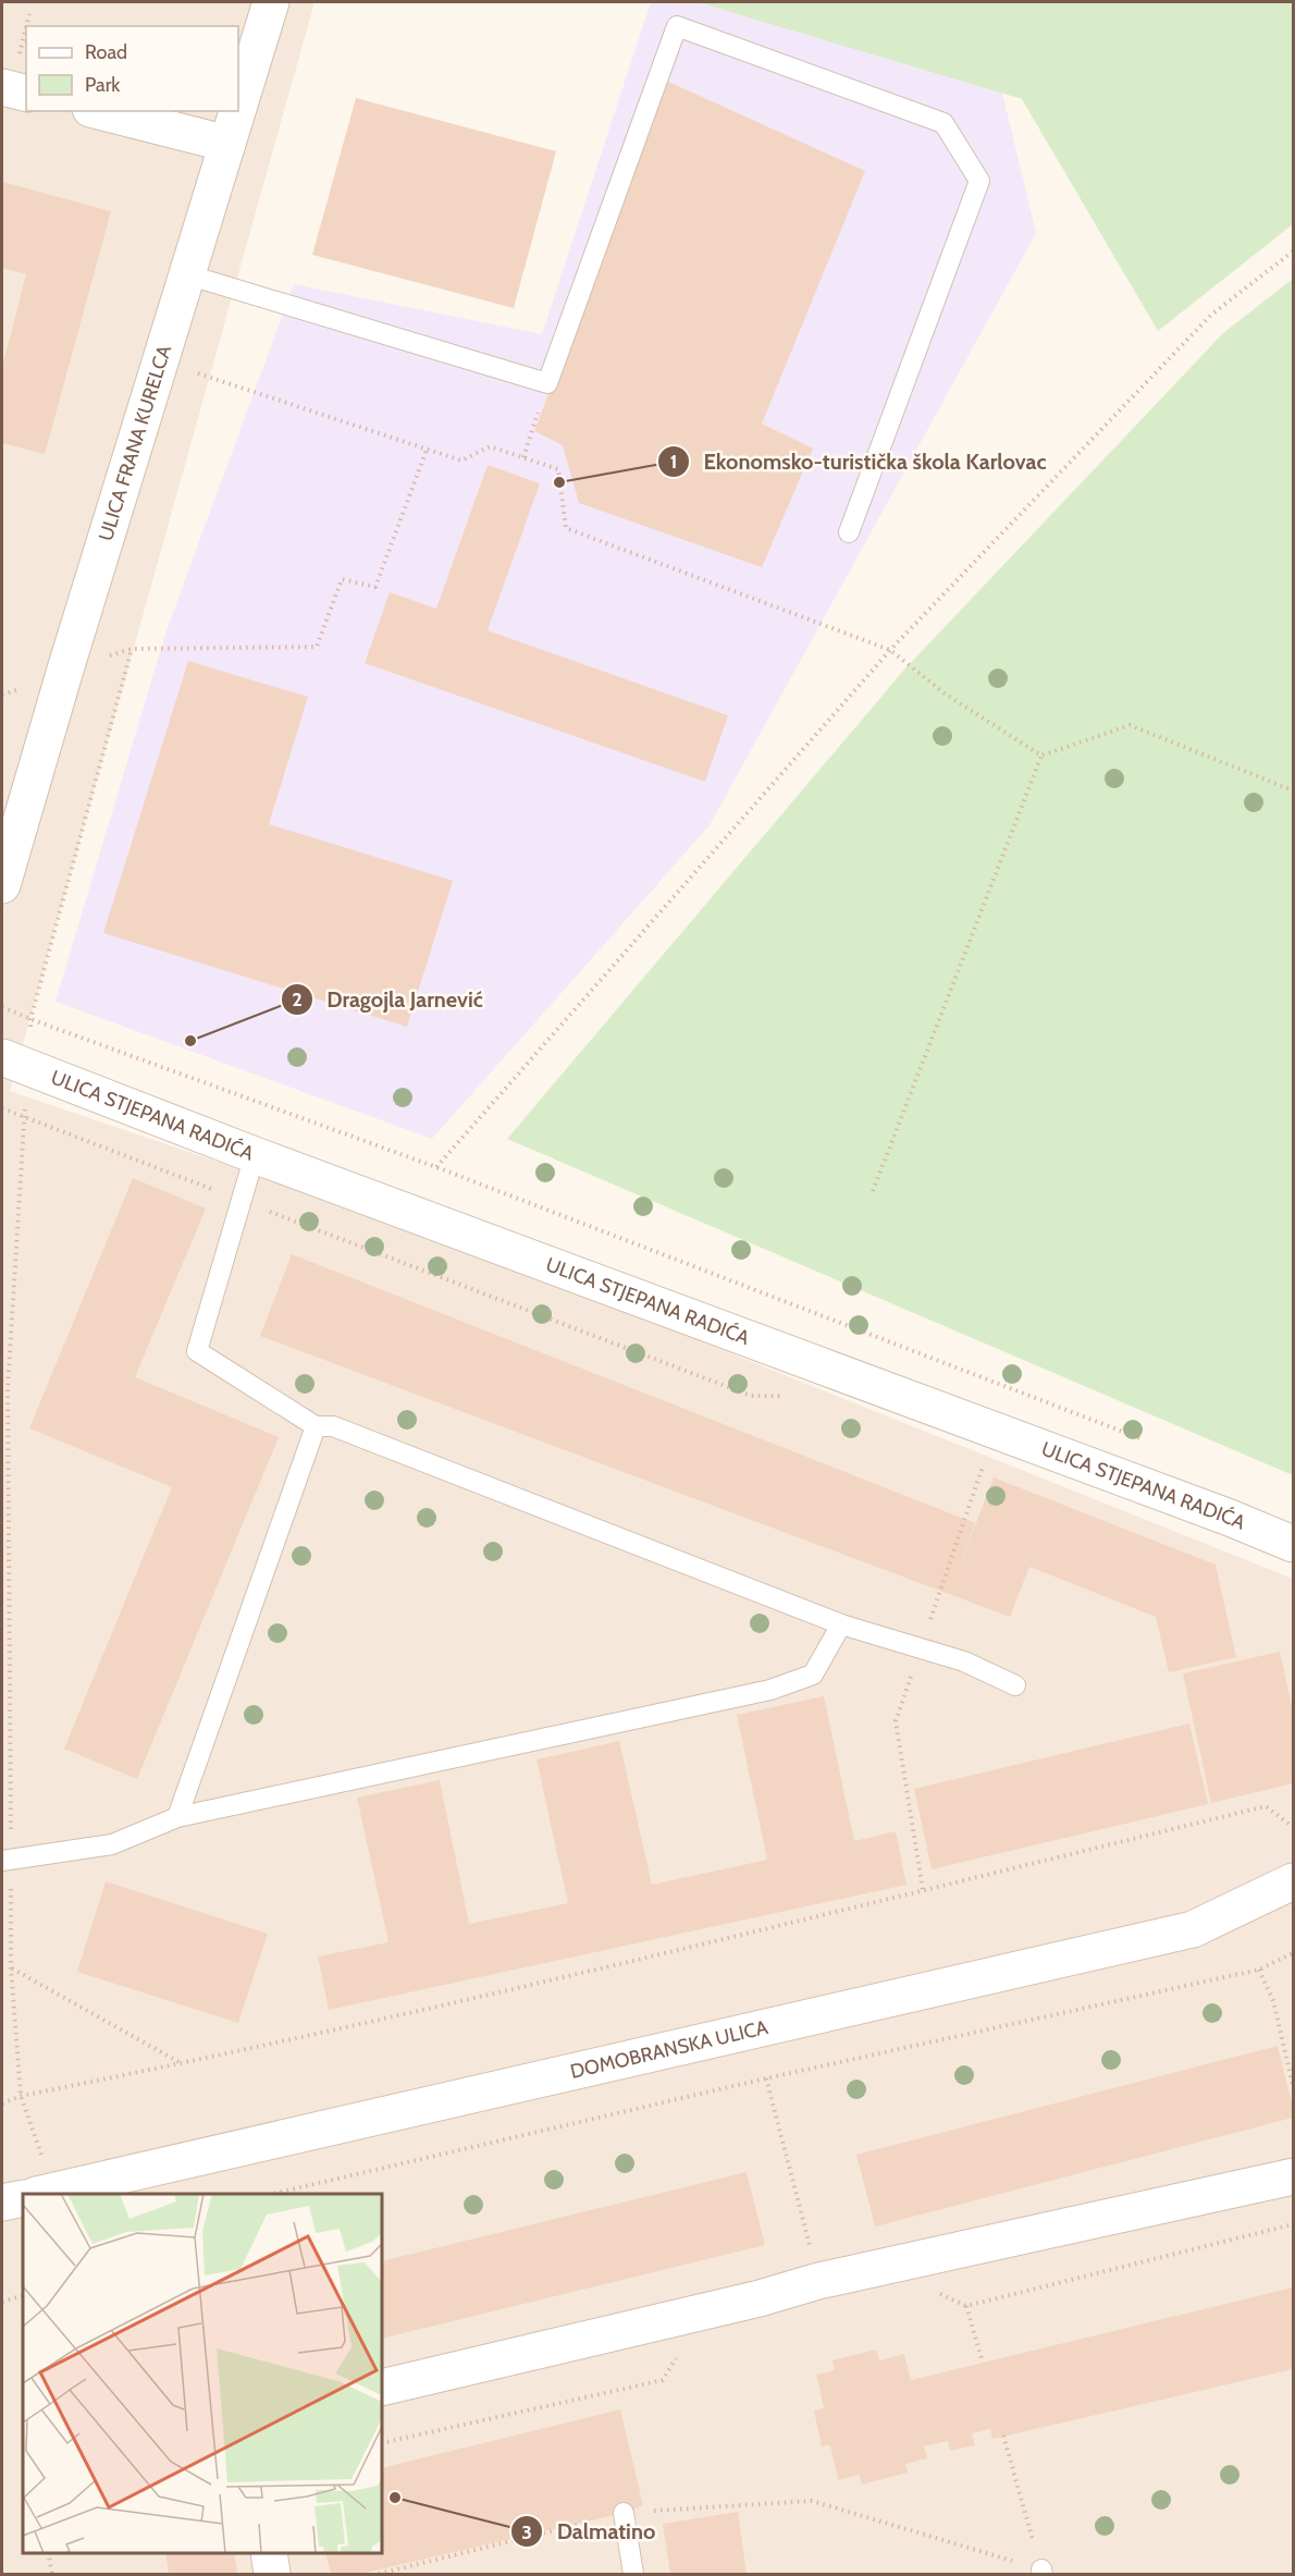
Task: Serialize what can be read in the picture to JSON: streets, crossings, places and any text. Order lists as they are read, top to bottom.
{
  "streets": {
    "street": ["ULICA FRANA KURELCA", "ULICA STJEPANA RADIĆA", "DOMOBRANSKA ULICA"]
  },
  "places": ["Ekonomsko-turistička škola Karlovac", "Dragojla Jarnević", "Dalmatino"],
  "legend": ["Road", "Park"]
}
